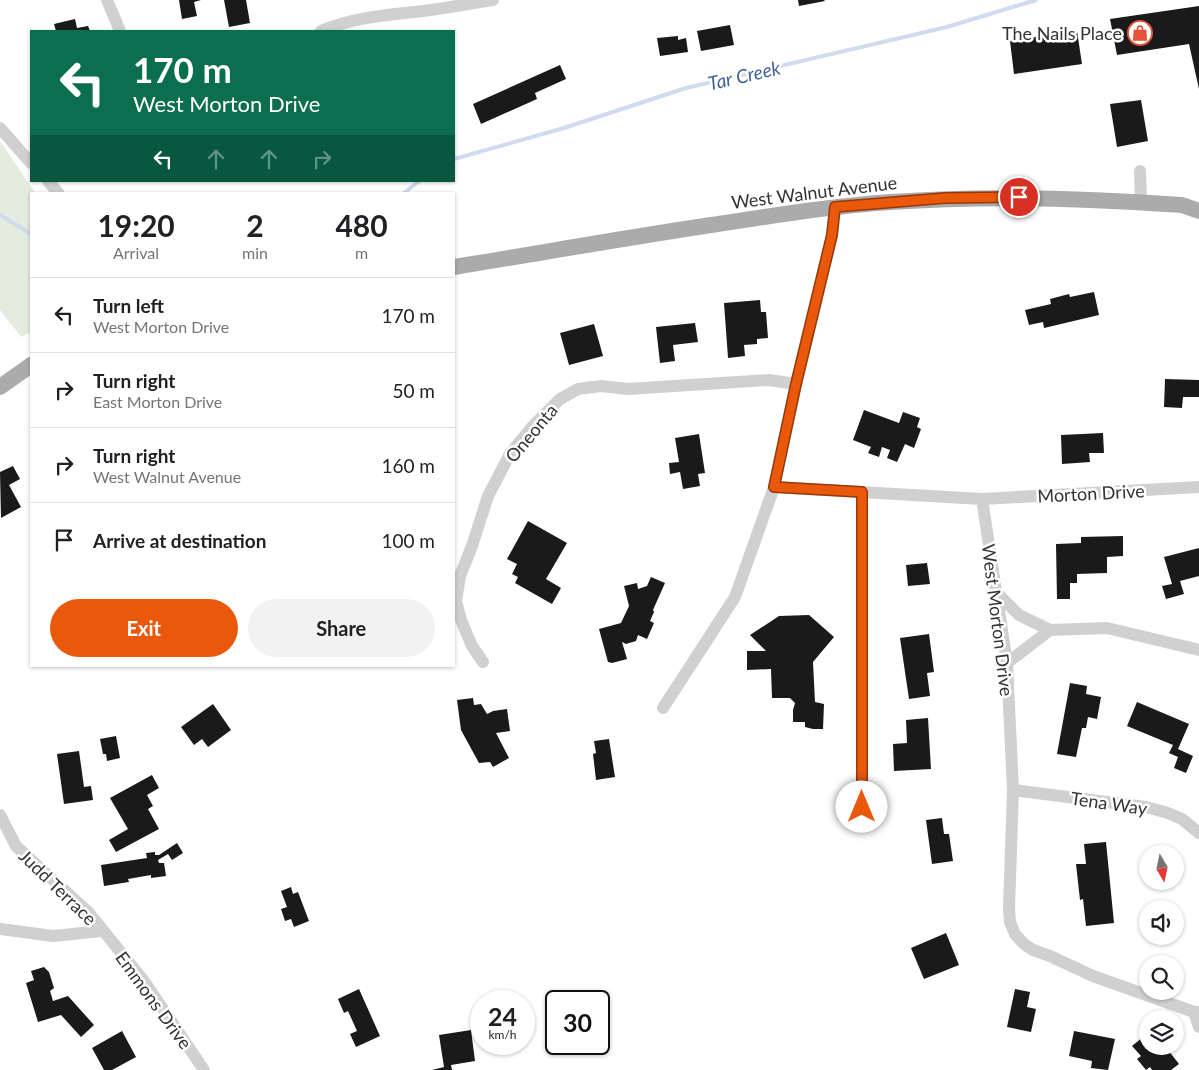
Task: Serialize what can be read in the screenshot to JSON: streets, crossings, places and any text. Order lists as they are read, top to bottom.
{
  "streets": {
    "main road": ["West Walnut Avenue"],
    "street": [
      "Oneonta",
      "Morton Drive",
      "West Morton Drive",
      "Tena Way",
      "Judd Terrace",
      "Emmons Drive"
    ]
  },
  "crossings": [
    ["Morton Drive", "West Morton Drive"],
    ["West Morton Drive", "Tena Way"],
    ["Judd Terrace", "Emmons Drive"]
  ],
  "water": ["Tar Creek"],
  "places": {
    "shop": ["The Nails Place"]
  },
  "north": "bottom",
  "page": {
    "turn": ["170 m", "West Morton Drive"],
    "eta": [
      "19:20",
      "Arrival",
      "2",
      "min",
      "480",
      "m"
    ],
    "list": [
      {
        "name": "Turn left",
        "note": "West Morton Drive",
        "value": "170 m"
      },
      {
        "name": "Turn right",
        "note": "East Morton Drive",
        "value": "50 m"
      },
      {
        "name": "Turn right",
        "note": "West Walnut Avenue",
        "value": "160 m"
      },
      {
        "name": "Arrive at destination",
        "value": "100 m"
      }
    ],
    "buttons": ["Exit", "Share"],
    "speed": "24 km/h",
    "limit": "30"
  }
}
